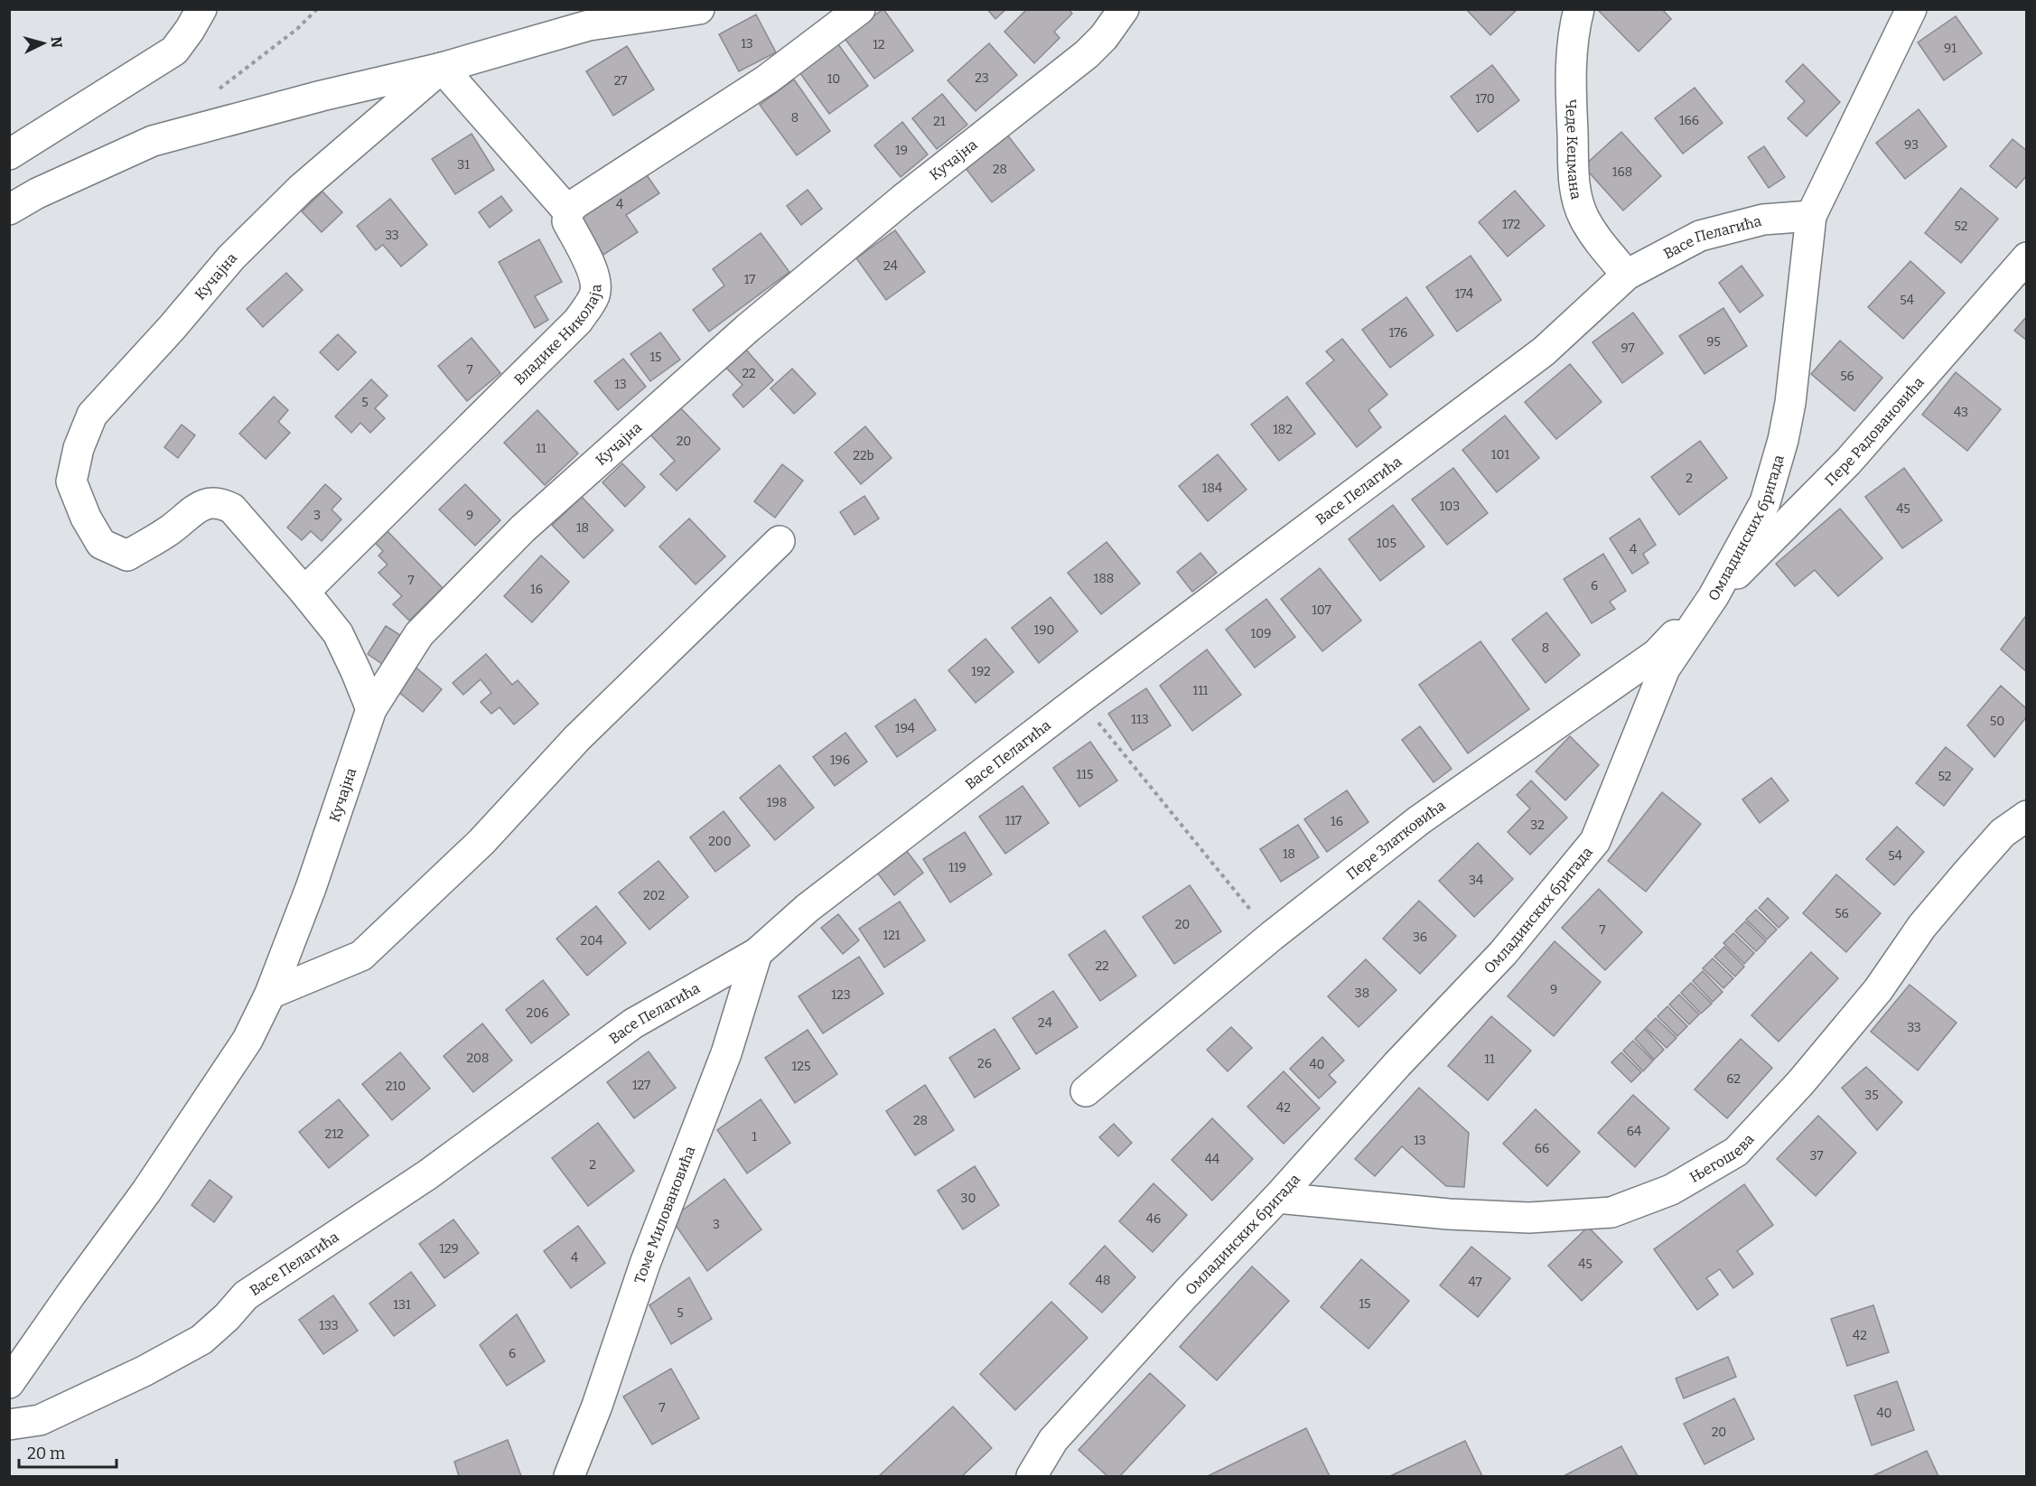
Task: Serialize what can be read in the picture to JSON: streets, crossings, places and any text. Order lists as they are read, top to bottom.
{
  "streets": {
    "street": [
      "Чеде Кецмана",
      "Кучајна",
      "Васе Пелагића",
      "Владике Николаја",
      "Пере Радовановића",
      "Омладинских бригада",
      "Пере Златковића",
      "Његошева",
      "Томе Миловановића"
    ]
  },
  "crossings": [
    ["Чеде Кецмана", "Васе Пелагића"],
    ["Кучајна", "Владике Николаја"],
    ["Васе Пелагића", "Омладинских бригада"],
    ["Васе Пелагића", "Томе Миловановића"],
    ["Пере Радовановића", "Омладинских бригада"],
    ["Пере Радовановића", "Пере Златковића"],
    ["Омладинских бригада", "Пере Златковића"],
    ["Омладинских бригада", "Његошева"]
  ],
  "house_numbers": [
    "13",
    "12",
    "91",
    "23",
    "10",
    "27",
    "170",
    "8",
    "166",
    "21",
    "93",
    "19",
    "31",
    "28",
    "168",
    "4",
    "172",
    "52",
    "33",
    "24",
    "17",
    "174",
    "54",
    "176",
    "95",
    "97",
    "15",
    "7",
    "22",
    "56",
    "13",
    "5",
    "43",
    "182",
    "20",
    "11",
    "101",
    "22b",
    "2",
    "184",
    "103",
    "45",
    "3",
    "9",
    "18",
    "105",
    "4",
    "188",
    "7",
    "6",
    "16",
    "107",
    "190",
    "109",
    "8",
    "192",
    "111",
    "113",
    "50",
    "194",
    "196",
    "115",
    "52",
    "198",
    "117",
    "16",
    "32",
    "200",
    "18",
    "54",
    "119",
    "34",
    "202",
    "56",
    "20",
    "7",
    "121",
    "36",
    "204",
    "22",
    "9",
    "38",
    "123",
    "206",
    "24",
    "33",
    "208",
    "11",
    "26",
    "40",
    "125",
    "62",
    "127",
    "210",
    "35",
    "42",
    "28",
    "64",
    "212",
    "1",
    "13",
    "66",
    "37",
    "44",
    "2",
    "30",
    "46",
    "3",
    "129",
    "4",
    "45",
    "48",
    "47",
    "15",
    "131",
    "5",
    "133",
    "42",
    "6",
    "7",
    "40",
    "20"
  ],
  "scale_bar": "20 m",
  "north": "right"
}
